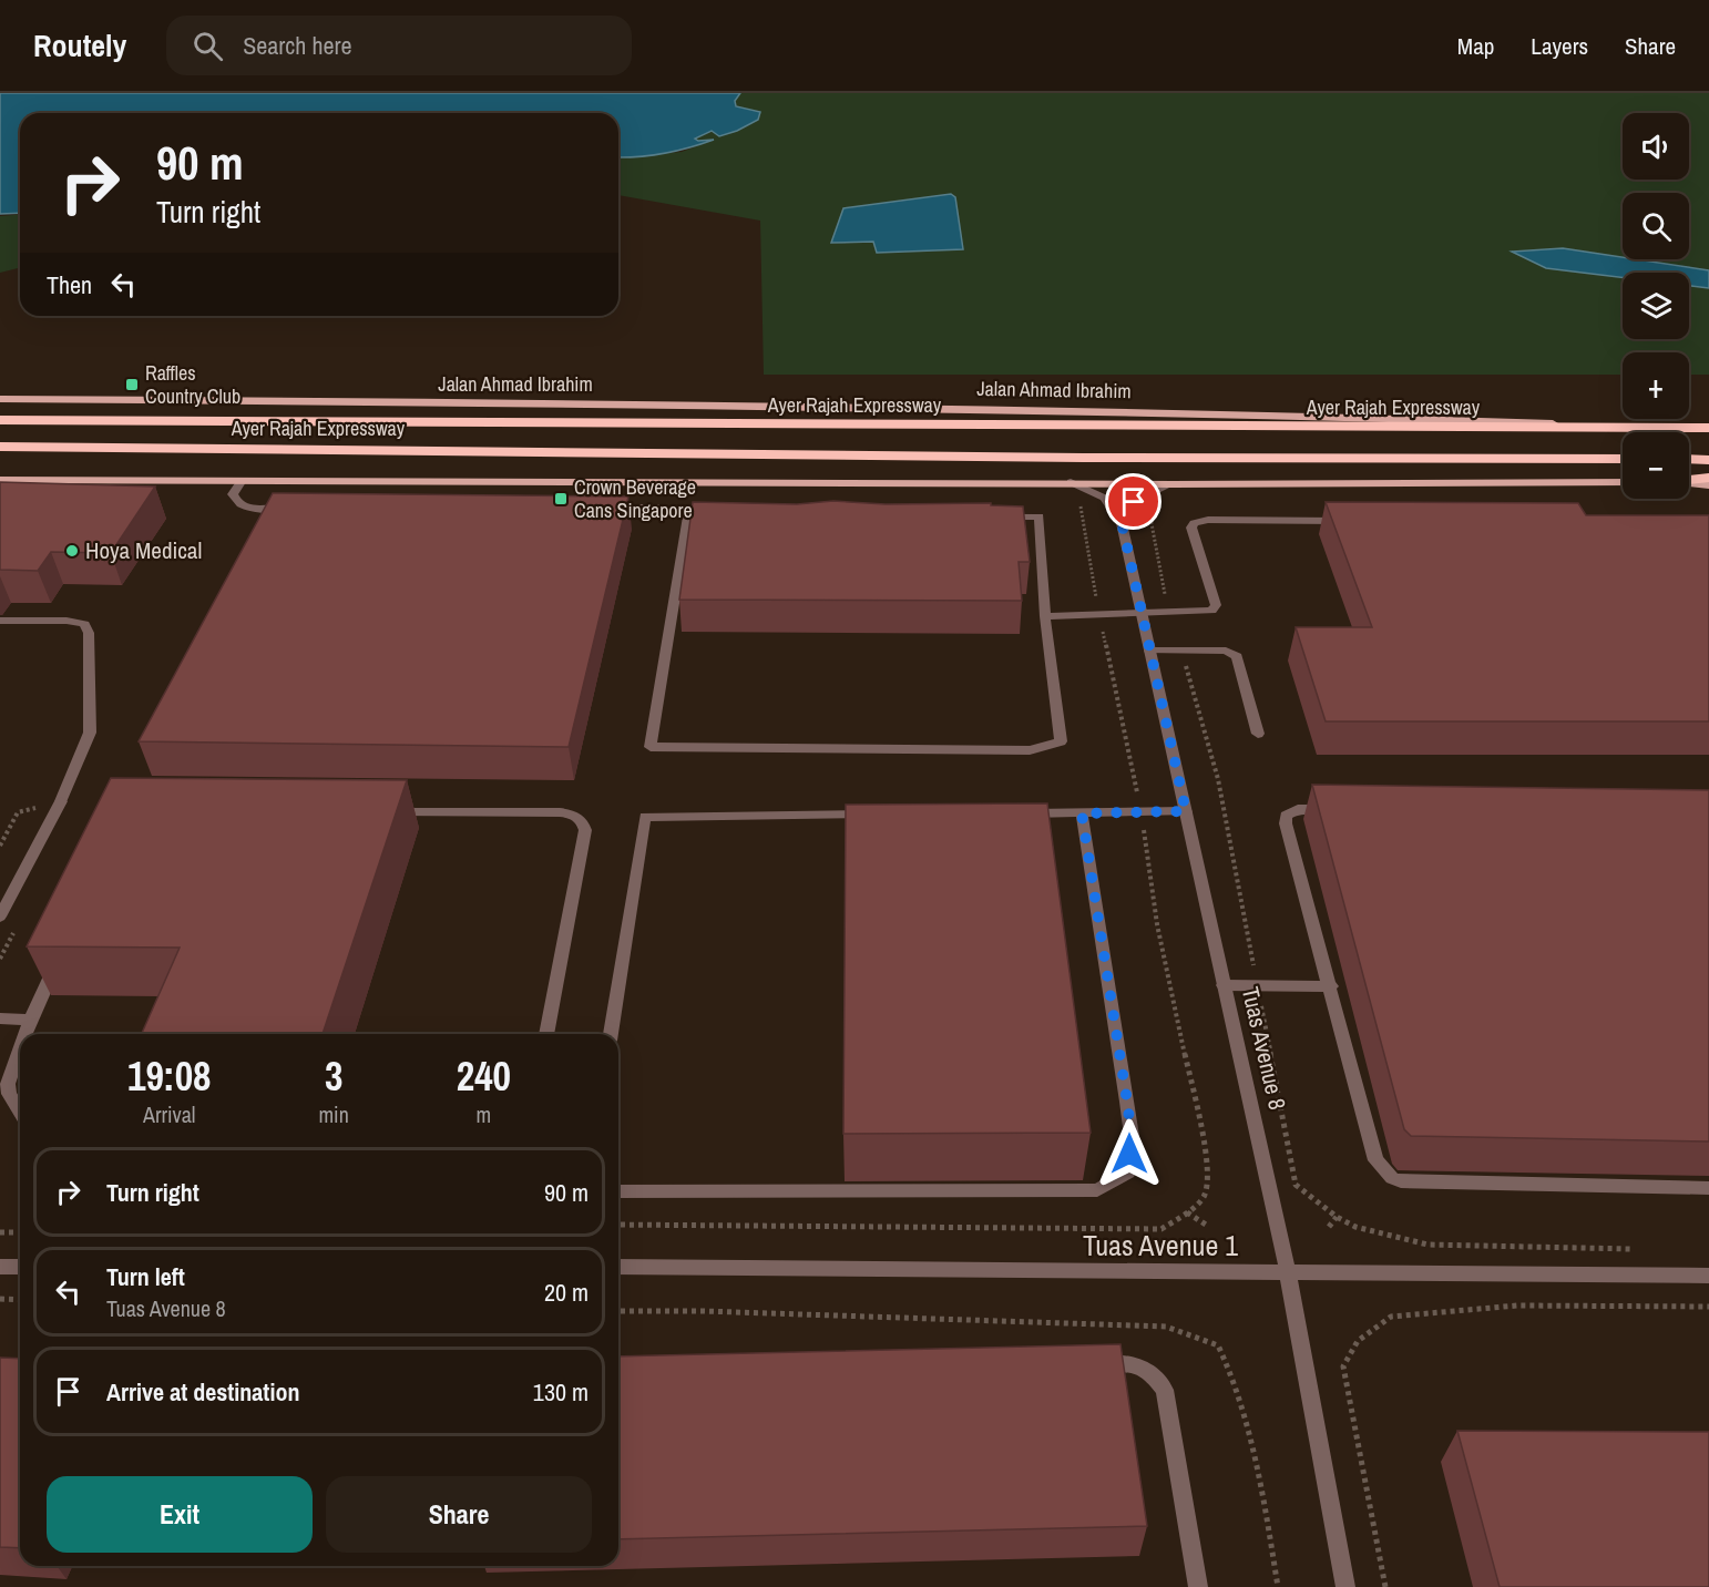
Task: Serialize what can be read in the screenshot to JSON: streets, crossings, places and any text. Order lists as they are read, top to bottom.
{
  "streets": {
    "highway": ["Ayer Rajah Expressway"],
    "main road": ["Jalan Ahmad Ibrahim"],
    "street": ["Tuas Avenue 8", "Tuas Avenue 1"]
  },
  "crossings": [
    ["Jalan Ahmad Ibrahim", "Ayer Rajah Expressway"],
    ["Tuas Avenue 8", "Tuas Avenue 1"]
  ],
  "places": {
    "transit": ["Raffles Country Club", "Crown Beverage Cans Singapore"],
    "other": ["Hoya Medical"]
  },
  "page": {
    "header": "Routely",
    "search": "Search here",
    "nav": ["Map", "Layers", "Share"],
    "map_buttons": ["+", "−"],
    "turn": ["90 m", "Turn right"],
    "then": "Then",
    "eta": [
      "19:08",
      "Arrival",
      "3",
      "min",
      "240",
      "m"
    ],
    "list": [
      {
        "name": "Turn right",
        "value": "90 m"
      },
      {
        "name": "Turn left",
        "note": "Tuas Avenue 8",
        "value": "20 m"
      },
      {
        "name": "Arrive at destination",
        "value": "130 m"
      }
    ],
    "buttons": ["Exit", "Share"]
  }
}
